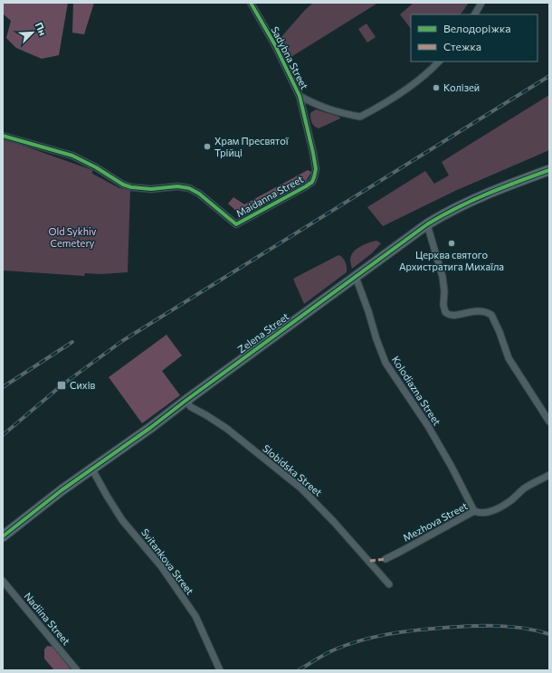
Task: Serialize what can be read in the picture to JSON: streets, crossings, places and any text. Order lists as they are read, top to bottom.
{
  "streets": {
    "main road": ["Zelena Street"],
    "street": [
      "Sadybna Street",
      "Maidanna Street",
      "Kolodiazna Street",
      "Slobidska Street",
      "Mezhova Street",
      "Svitankova Street",
      "Nadiina Street"
    ]
  },
  "crossings": [
    ["Sadybna Street", "Maidanna Street"],
    ["Zelena Street", "Kolodiazna Street"],
    ["Zelena Street", "Slobidska Street"],
    ["Zelena Street", "Svitankova Street"],
    ["Kolodiazna Street", "Mezhova Street"]
  ],
  "parks": ["Old Sykhiv Cemetery"],
  "places": {
    "other": ["Колізей", "Храм Пресвятої Трійці", "Церква святого Архистратига Михаїла"],
    "transit": ["Сихів"]
  },
  "legend": ["Велодоріжка", "Стежка"],
  "north": "top right"
}
